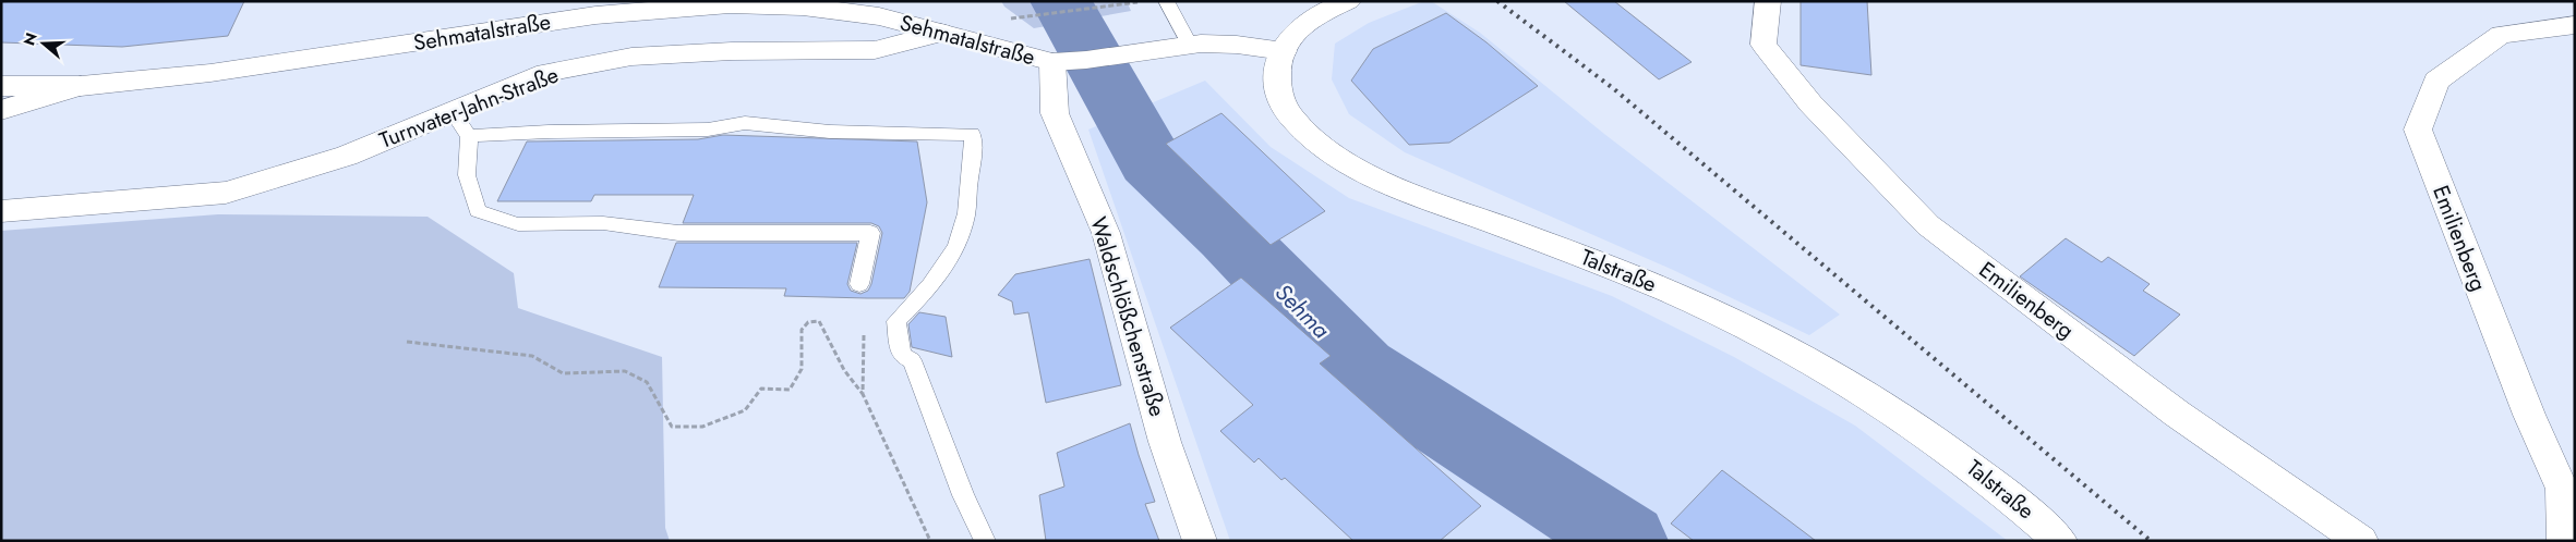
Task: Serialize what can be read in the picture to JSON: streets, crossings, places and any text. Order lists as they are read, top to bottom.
{
  "streets": {
    "street": [
      "Sehmatalstraße",
      "Turnvater-Jahn-Straße",
      "Emilienberg",
      "Talstraße",
      "Waldschlößchenstraße"
    ]
  },
  "crossings": [
    ["Sehmatalstraße", "Turnvater-Jahn-Straße"],
    ["Sehmatalstraße", "Talstraße"],
    ["Sehmatalstraße", "Waldschlößchenstraße"]
  ],
  "water": ["Sehma"],
  "north": "left"
}
